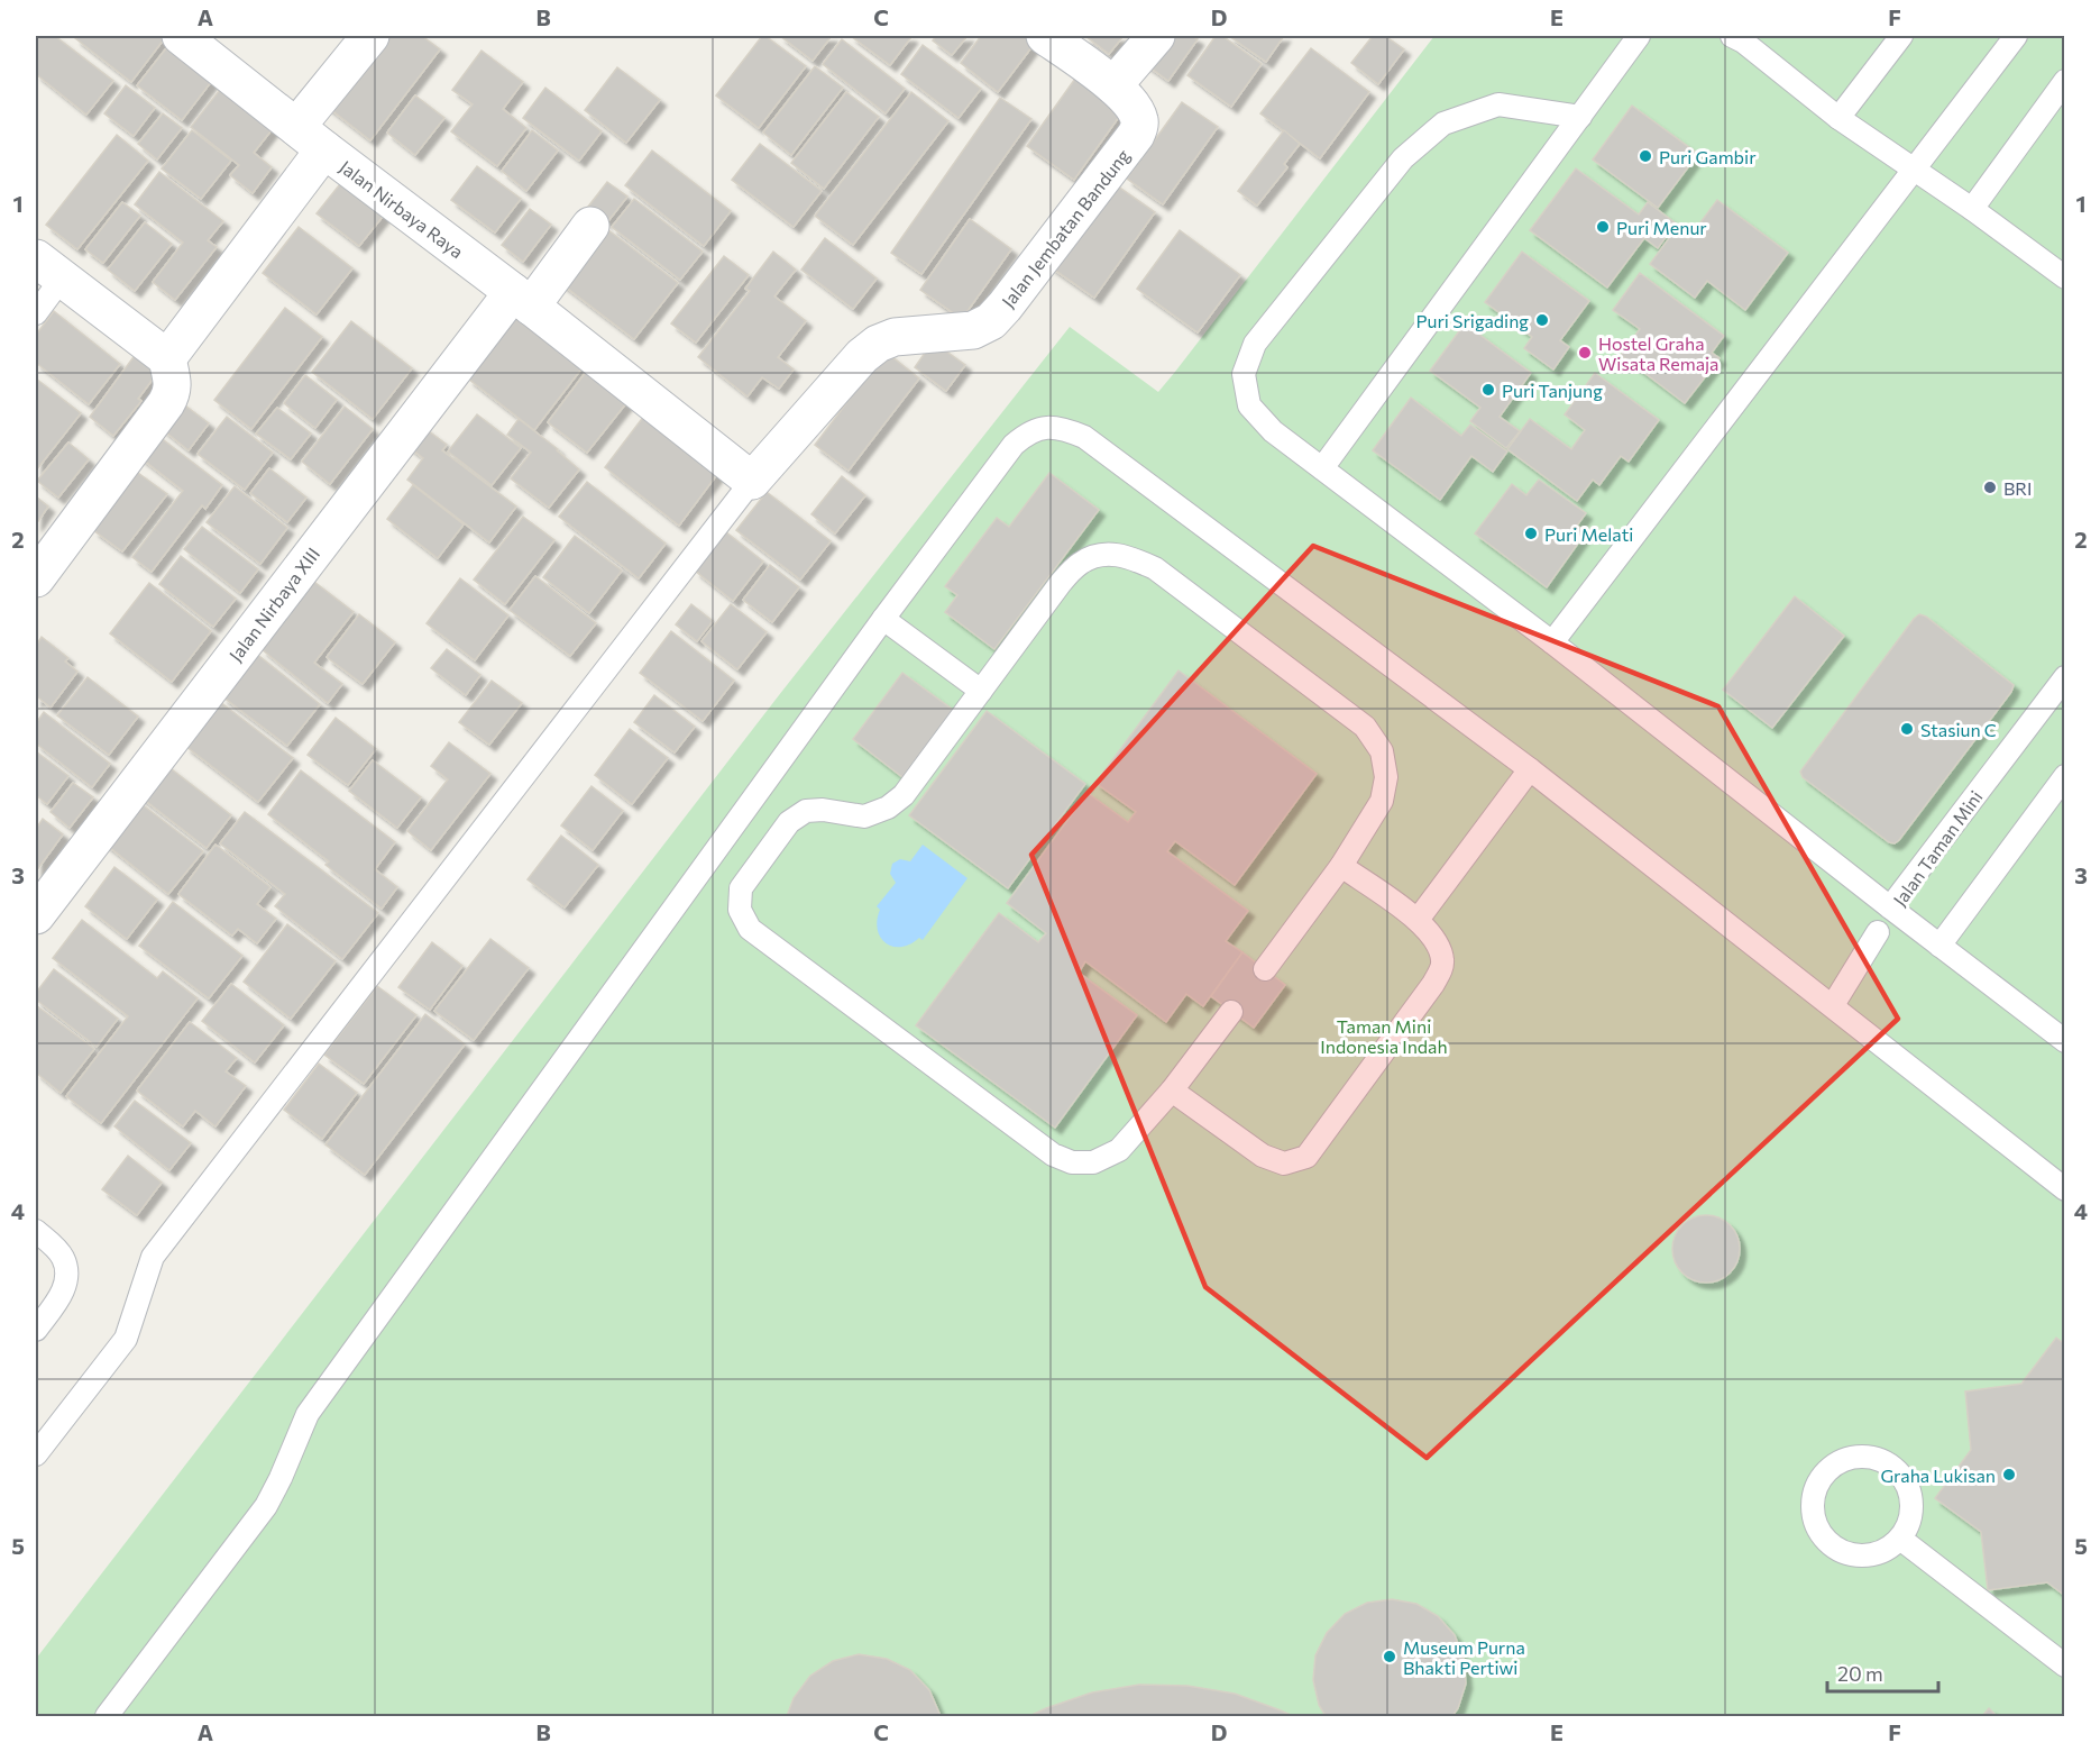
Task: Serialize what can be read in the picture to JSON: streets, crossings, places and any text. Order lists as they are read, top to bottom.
{
  "streets": {
    "street": ["Jalan Nirbaya Raya", "Jalan Jembatan Bandung", "Jalan Nirbaya XIII"],
    "lane": ["Jalan Taman Mini"]
  },
  "crossings": [
    ["Jalan Nirbaya Raya", "Jalan Jembatan Bandung"],
    ["Jalan Nirbaya Raya", "Jalan Nirbaya XIII"]
  ],
  "parks": ["Taman Mini Indonesia Indah"],
  "places": [
    "Puri Gambir",
    "Puri Menur",
    "Puri Srigading",
    "Hostel Graha Wisata Remaja",
    "Puri Tanjung",
    "BRI",
    "Puri Melati",
    "Stasiun C",
    "Graha Lukisan",
    "Museum Purna Bhakti Pertiwi"
  ],
  "scale_bar": "20 m",
  "grid": {
    "columns": [
      "A",
      "B",
      "C",
      "D",
      "E",
      "F"
    ],
    "rows": [
      "1",
      "2",
      "3",
      "4",
      "5"
    ]
  }
}
